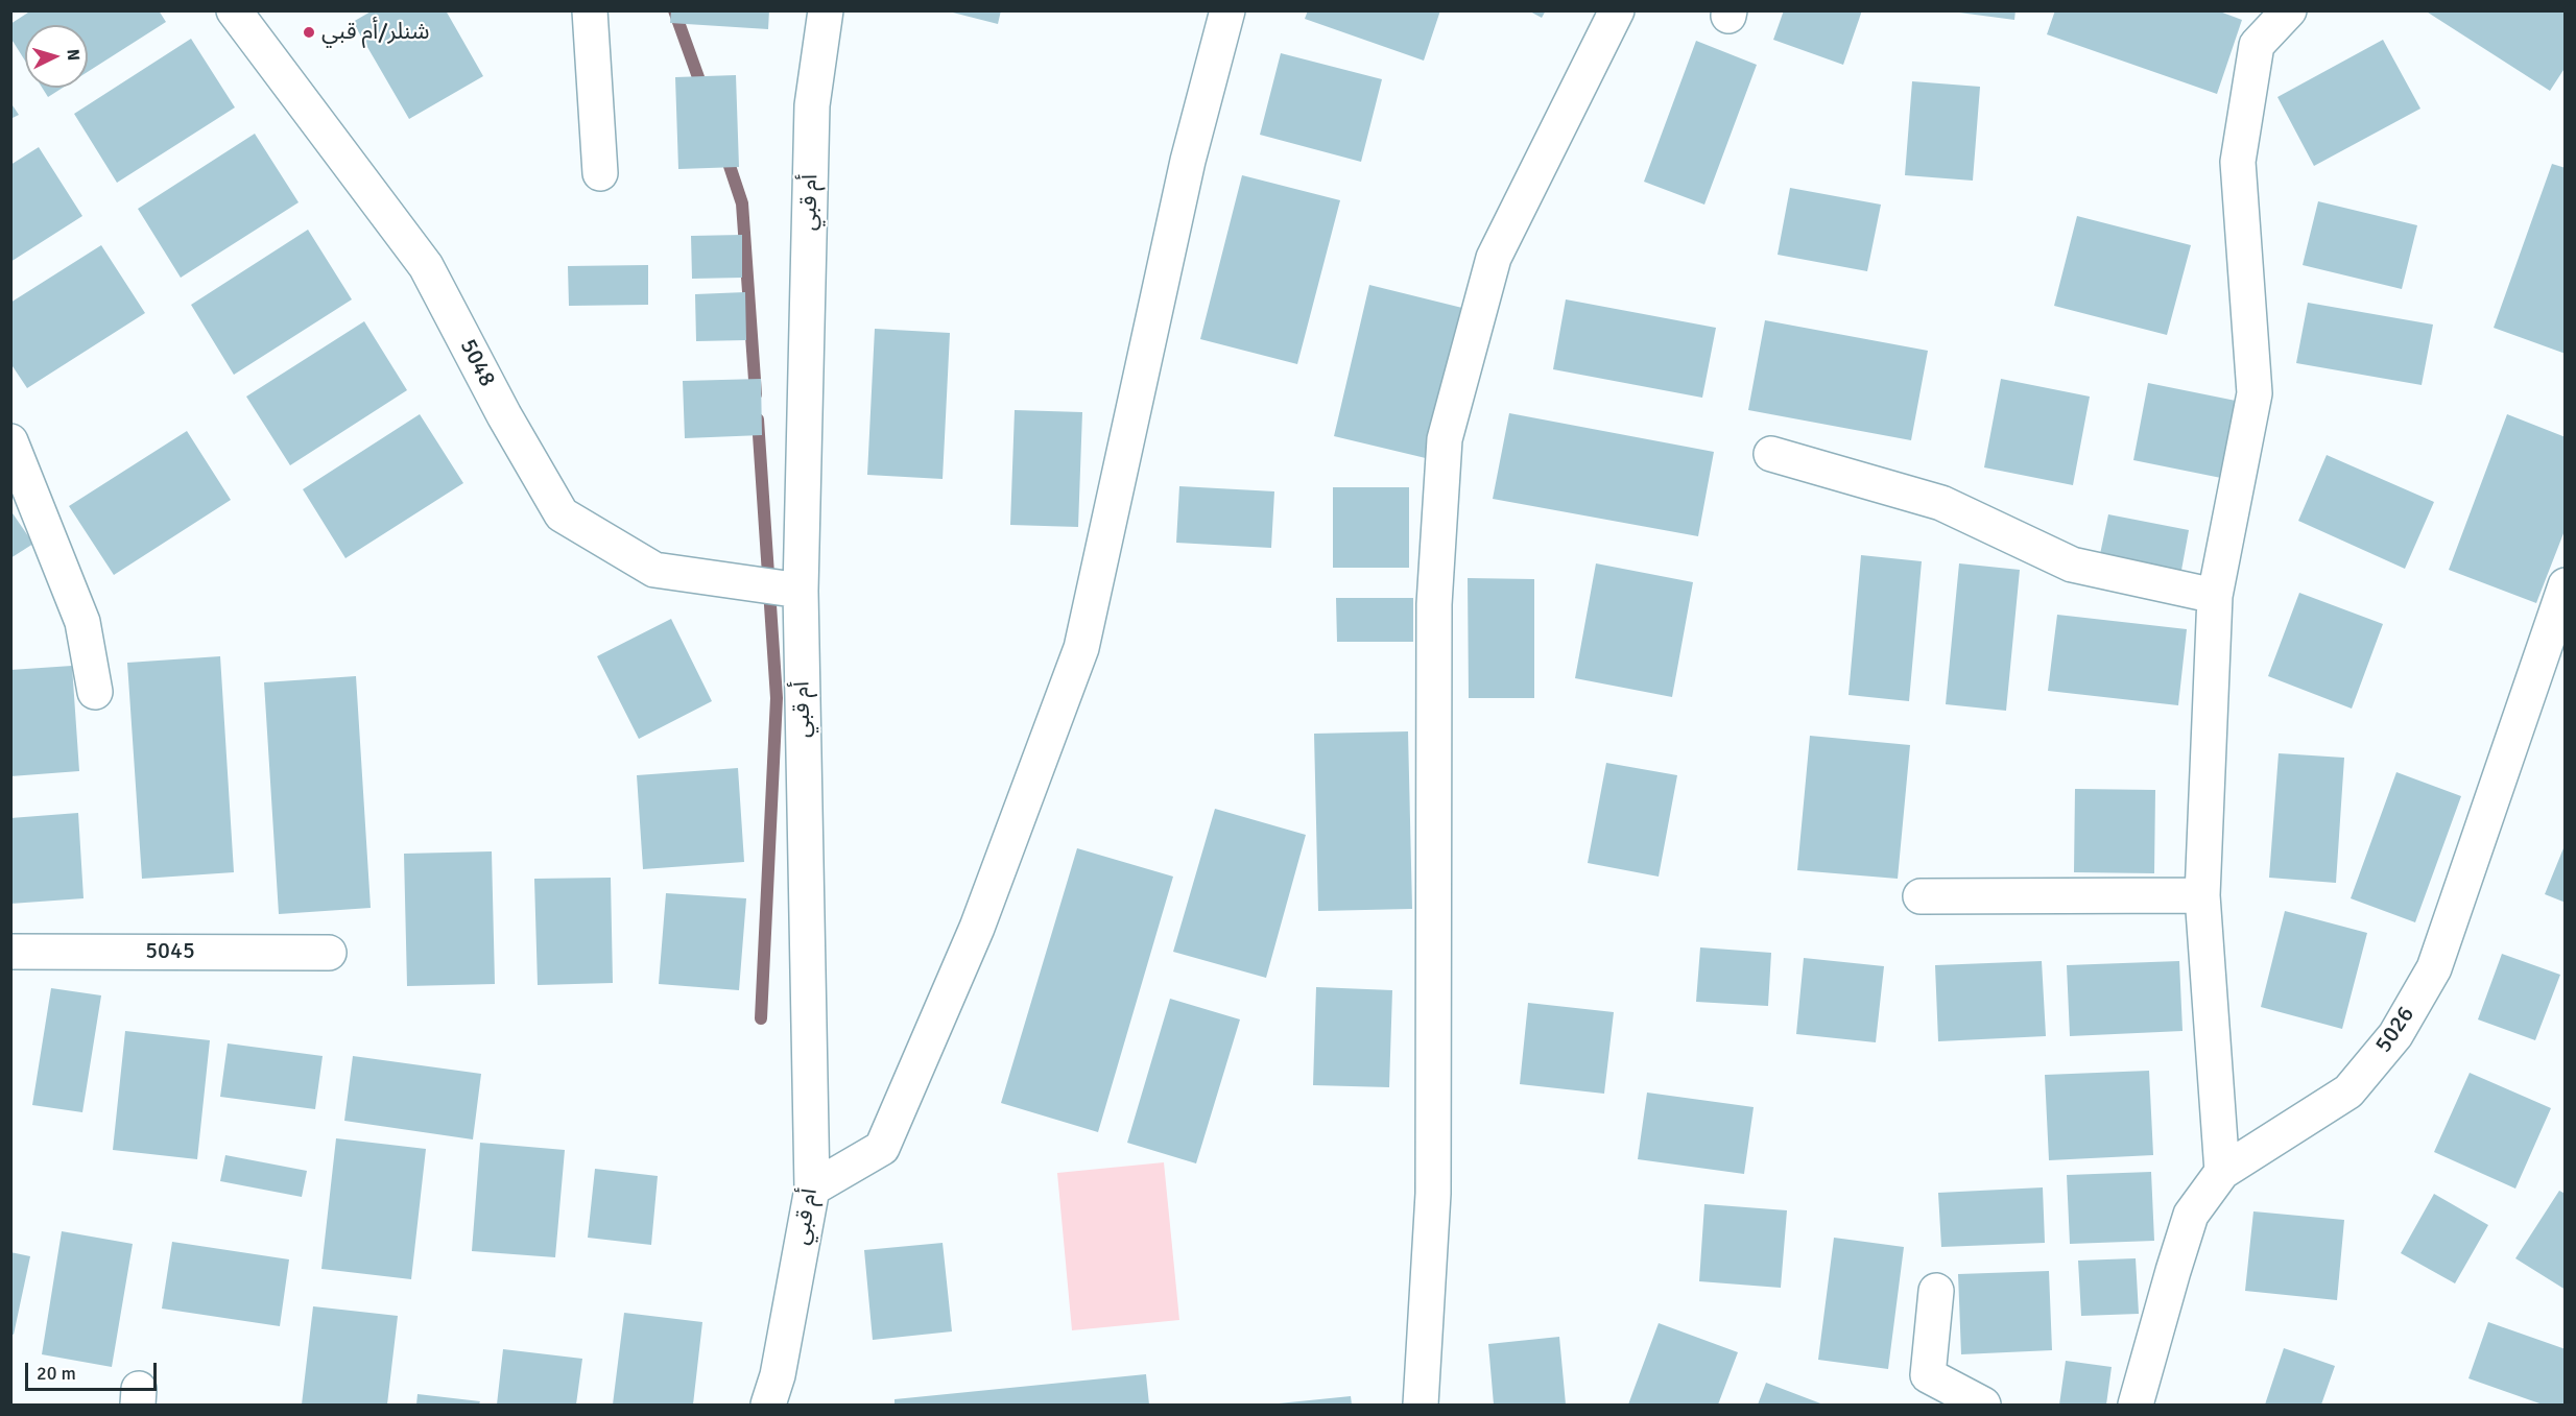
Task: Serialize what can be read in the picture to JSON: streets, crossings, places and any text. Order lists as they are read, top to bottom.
{
  "streets": {
    "street": [
      "أم قبي",
      "5048",
      "5045",
      "5026"
    ]
  },
  "crossings": [
    ["أم قبي", "5048"]
  ],
  "places": ["شنلر/أم قبي"],
  "scale_bar": "20 m",
  "north": "right"
}
